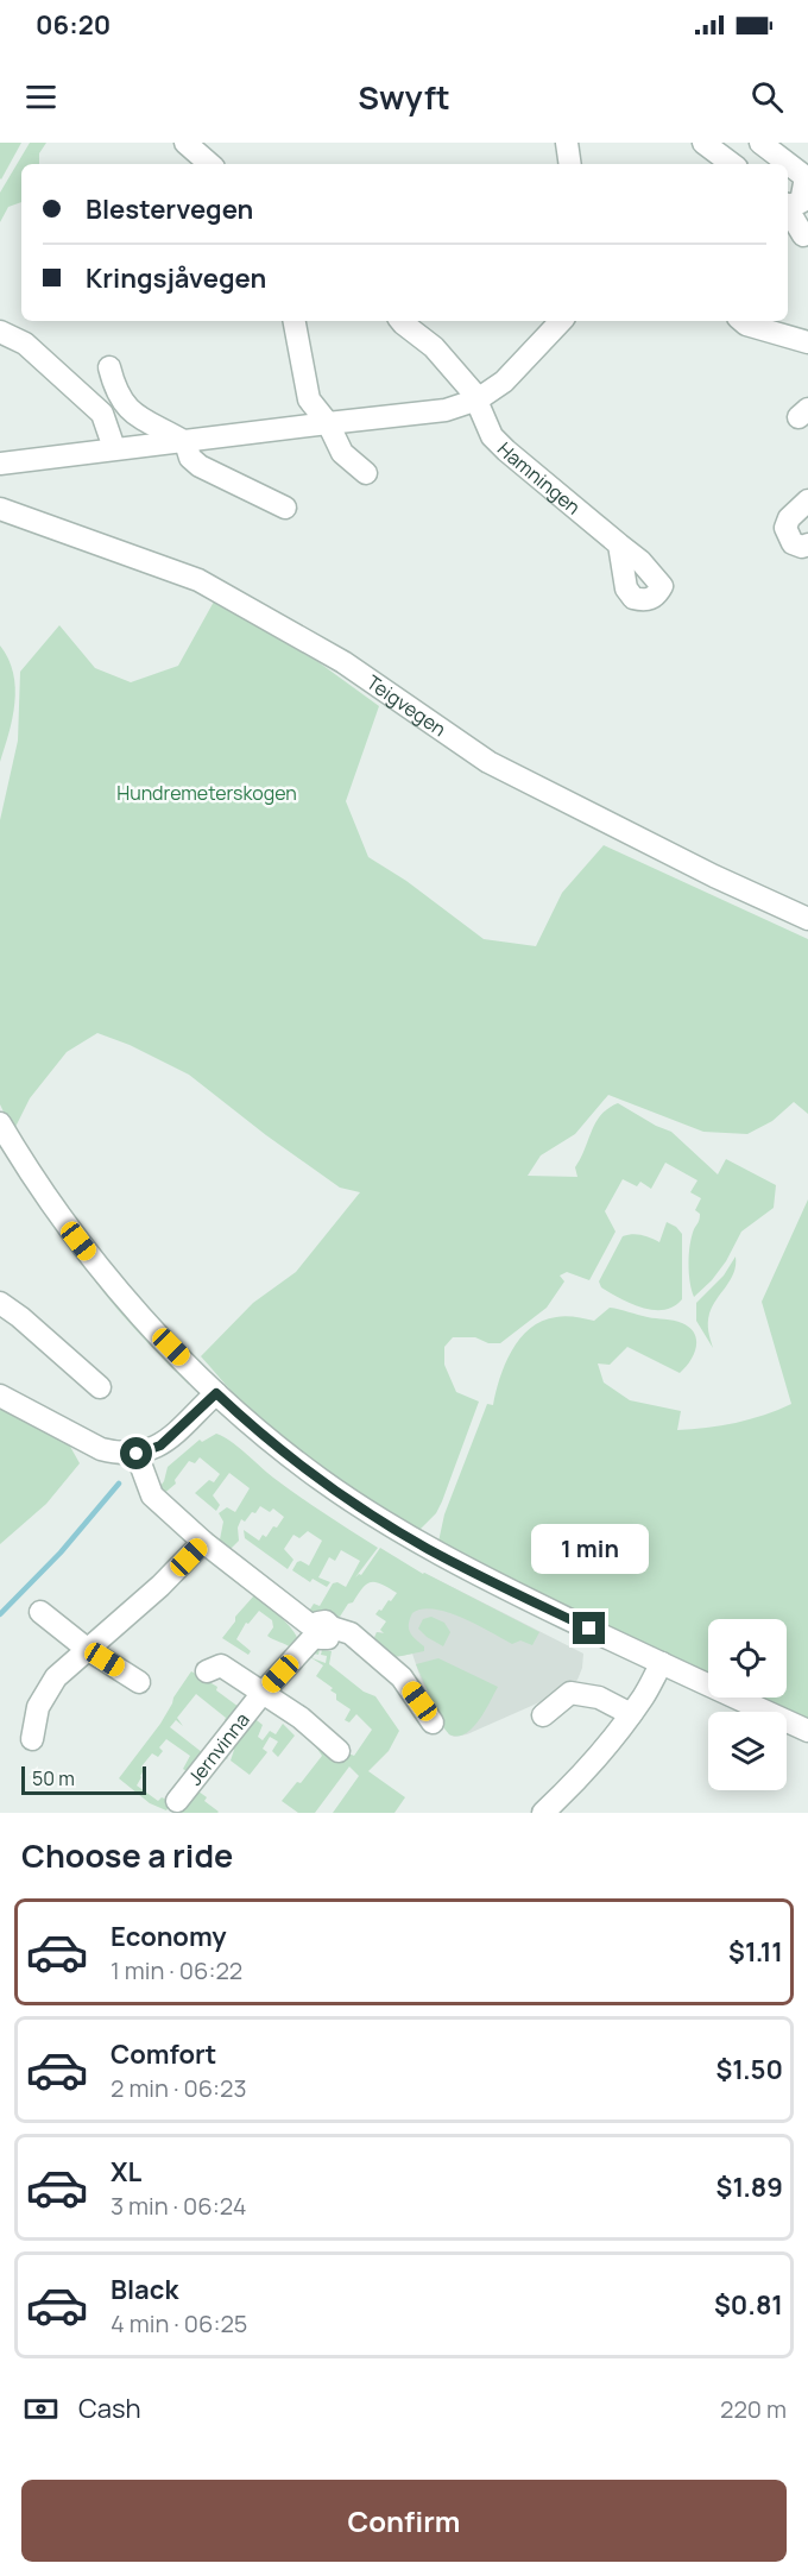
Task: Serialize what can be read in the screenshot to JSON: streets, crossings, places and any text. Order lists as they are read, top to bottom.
{
  "streets": {
    "street": ["Hamningen", "Teigvegen", "Jernvinna"]
  },
  "parks": ["Hundremeterskogen"],
  "scale_bar": "50 m",
  "page": {
    "status": "06:20",
    "header": "Swyft",
    "banner": ["Blestervegen", "Kringsjåvegen"],
    "bubble": "1 min",
    "scale": "50 m",
    "heading": "Choose a ride",
    "list": [
      {
        "name": "Economy",
        "note": "1 min · 06:22",
        "value": "$1.11"
      },
      {
        "name": "Comfort",
        "note": "2 min · 06:23",
        "value": "$1.50"
      },
      {
        "name": "XL",
        "note": "3 min · 06:24",
        "value": "$1.89"
      },
      {
        "name": "Black",
        "note": "4 min · 06:25",
        "value": "$0.81"
      }
    ],
    "pay": ["Cash", "220 m"],
    "buttons": "Confirm"
  }
}
